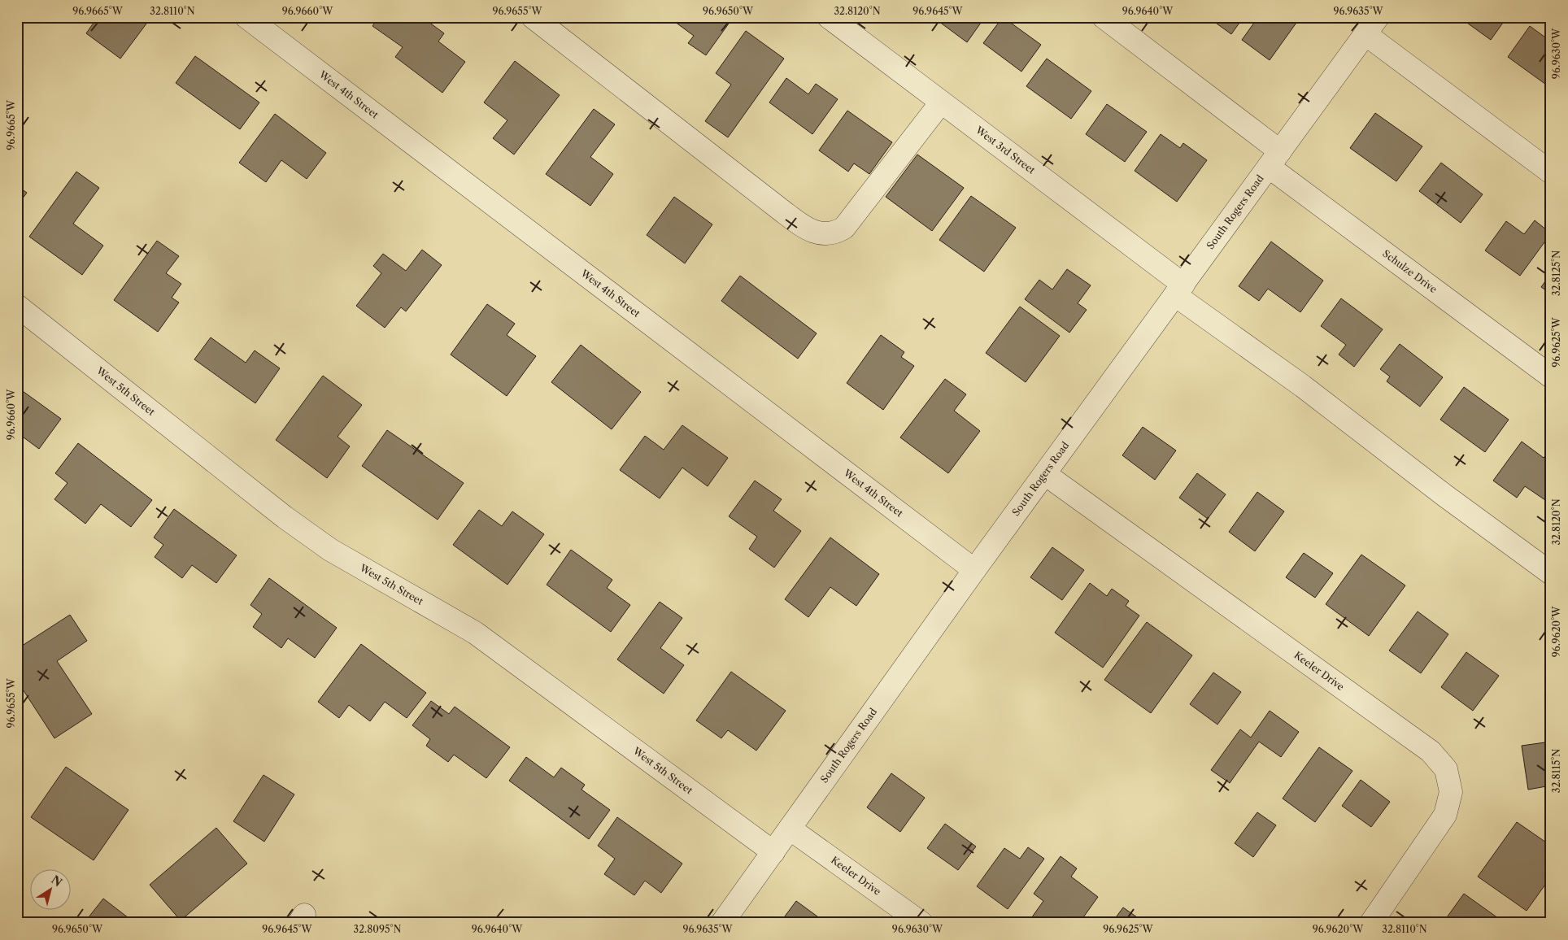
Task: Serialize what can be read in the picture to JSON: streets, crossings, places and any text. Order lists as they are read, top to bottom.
{
  "streets": {
    "street": [
      "West 4th Street",
      "West 3rd Street",
      "South Rogers Road",
      "Schulze Drive",
      "West 5th Street",
      "Keeler Drive"
    ]
  },
  "crossings": [
    ["West 4th Street", "South Rogers Road"],
    ["West 3rd Street", "South Rogers Road"],
    ["South Rogers Road", "Schulze Drive"],
    ["South Rogers Road", "West 5th Street"],
    ["South Rogers Road", "Keeler Drive"]
  ],
  "north": "top right",
  "coordinates": [
    "96.9665°W",
    "32.8110°N",
    "96.9660°W",
    "96.9655°W",
    "96.9650°W",
    "32.8120°N",
    "96.9645°W",
    "96.9640°W",
    "96.9635°W",
    "96.9630°W",
    "32.8125°N",
    "96.9625°W",
    "96.9620°W",
    "32.8115°N",
    "32.8095°N"
  ]
}
